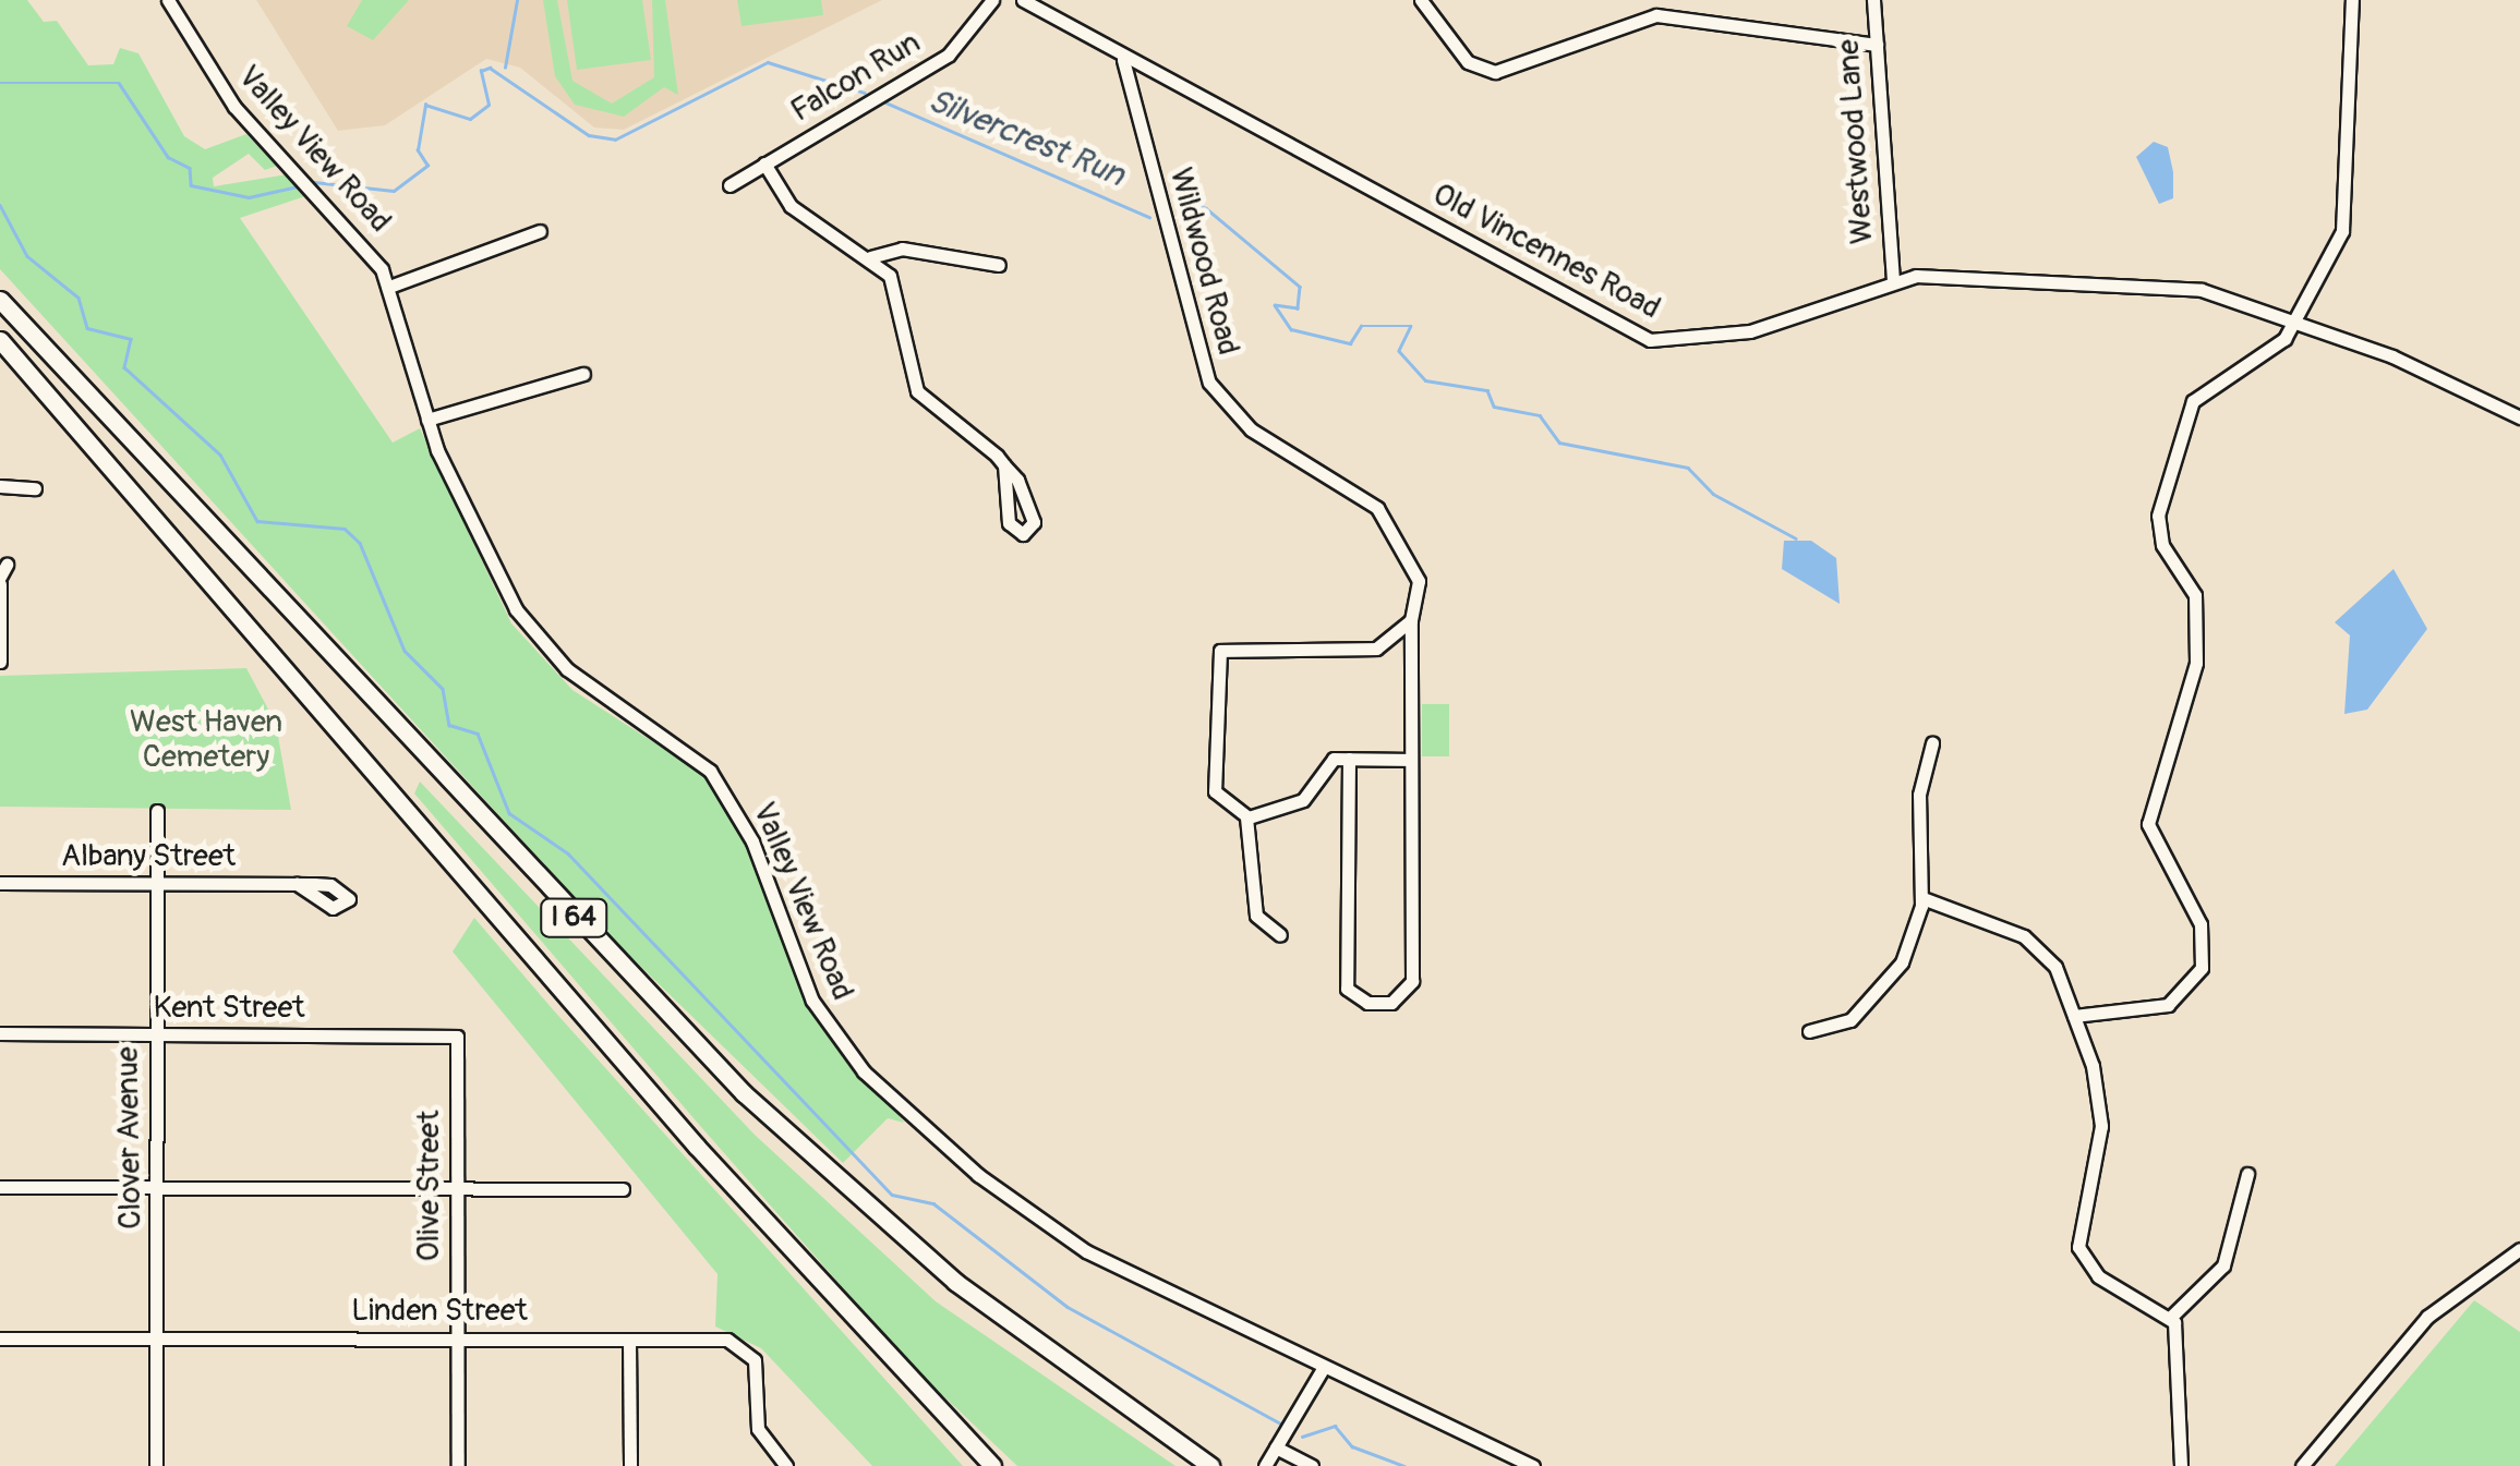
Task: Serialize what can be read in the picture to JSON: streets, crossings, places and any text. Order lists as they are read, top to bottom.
{
  "streets": {
    "highway": ["I 64"],
    "street": [
      "Falcon Run",
      "Westwood Lane",
      "Valley View Road",
      "Old Vincennes Road",
      "Wildwood Road",
      "Albany Street",
      "Kent Street",
      "Clover Avenue",
      "Olive Street",
      "Linden Street"
    ]
  },
  "crossings": [
    ["Westwood Lane", "Old Vincennes Road"],
    ["Old Vincennes Road", "Wildwood Road"],
    ["Albany Street", "Clover Avenue"],
    ["Kent Street", "Clover Avenue"],
    ["Kent Street", "Olive Street"],
    ["Clover Avenue", "Linden Street"],
    ["Olive Street", "Linden Street"]
  ],
  "water": ["Silvercrest Run"],
  "parks": ["West Haven Cemetery"]
}
